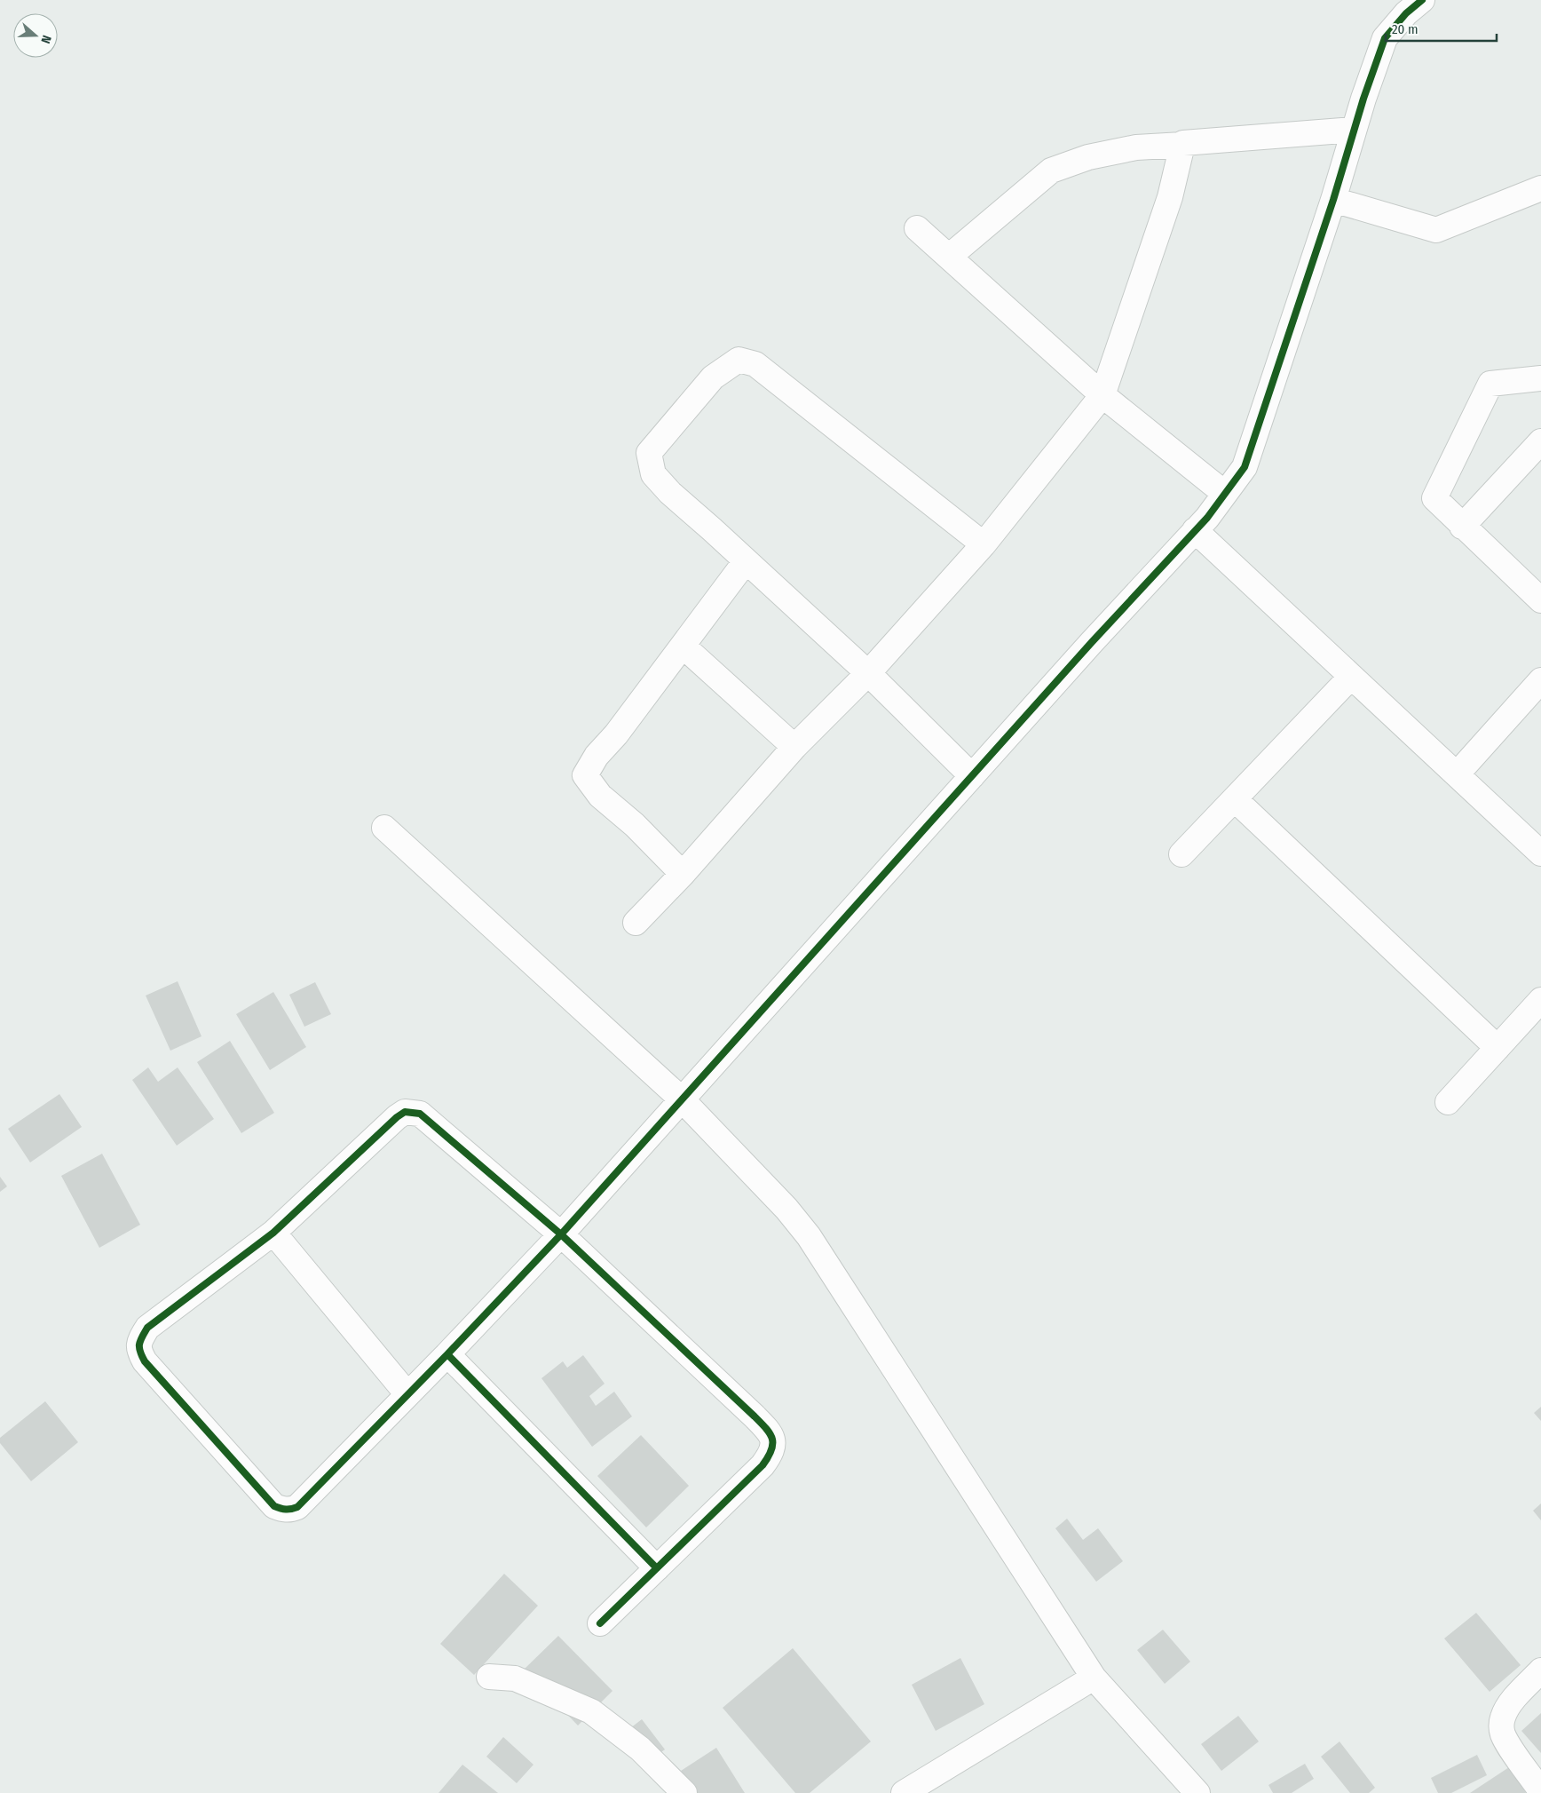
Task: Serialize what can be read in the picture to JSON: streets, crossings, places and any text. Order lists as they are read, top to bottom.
{
  "scale_bar": "20 m",
  "north": "right"
}
